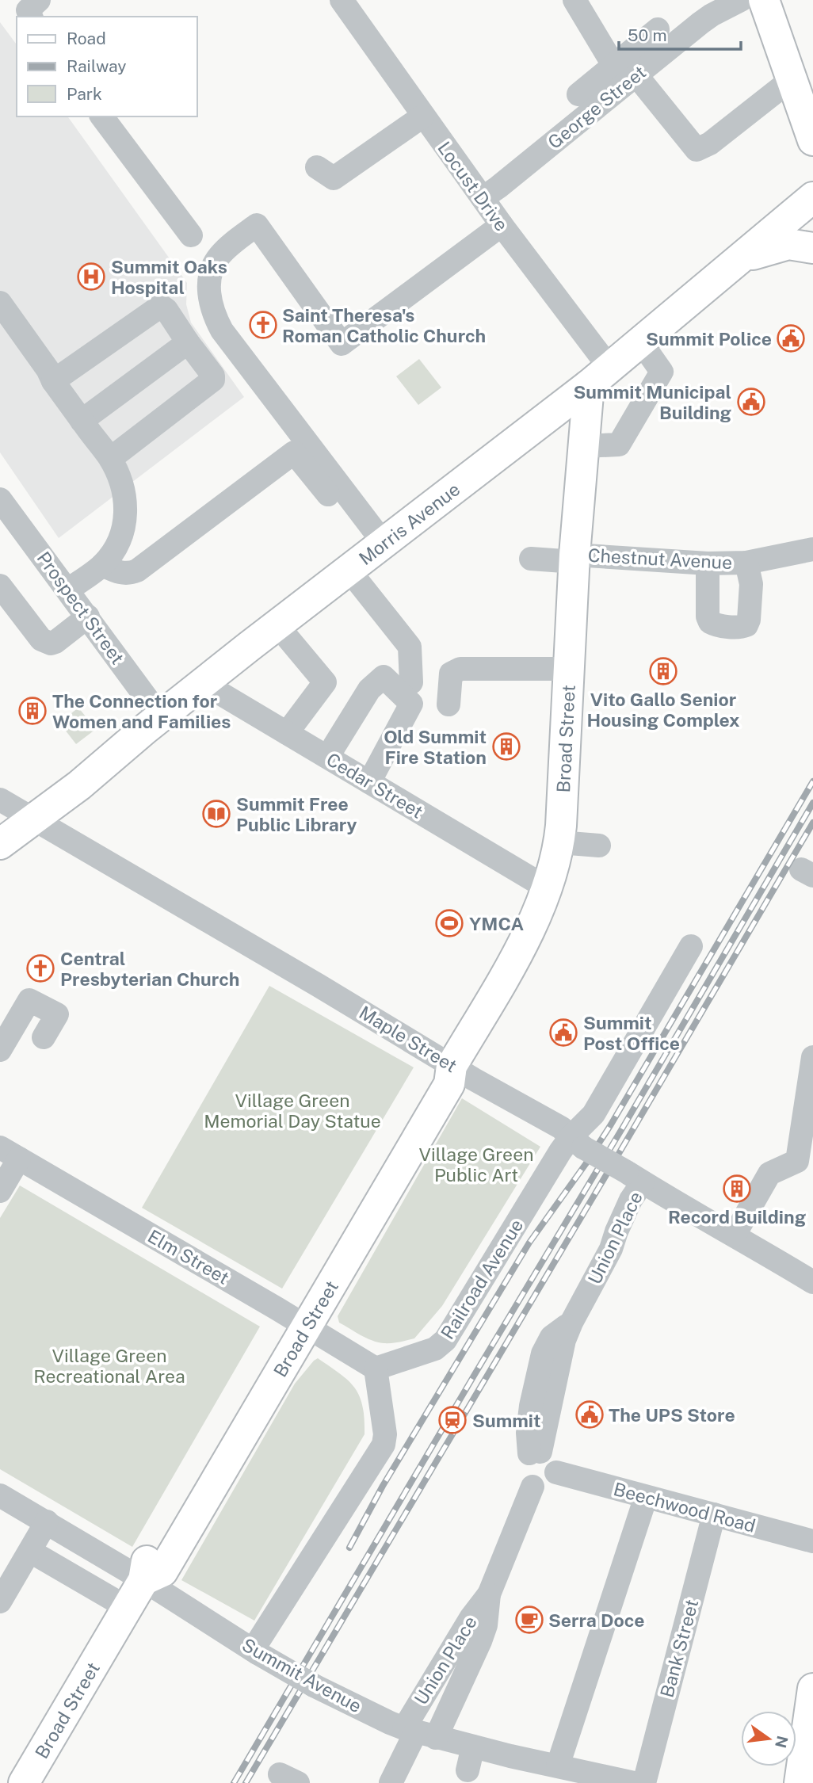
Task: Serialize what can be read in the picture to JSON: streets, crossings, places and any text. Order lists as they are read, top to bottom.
{
  "streets": {
    "main road": ["Morris Avenue", "Broad Street"],
    "street": [
      "George Street",
      "Locust Drive",
      "Chestnut Avenue",
      "Prospect Street",
      "Cedar Street",
      "Maple Street",
      "Union Place",
      "Elm Street",
      "Railroad Avenue",
      "Beechwood Road",
      "Bank Street",
      "Summit Avenue"
    ]
  },
  "crossings": [
    ["George Street", "Locust Drive"],
    ["Locust Drive", "Morris Avenue"],
    ["Locust Drive", "Broad Street"],
    ["Morris Avenue", "Prospect Street"],
    ["Morris Avenue", "Broad Street"],
    ["Morris Avenue", "Cedar Street"],
    ["Morris Avenue", "Maple Street"],
    ["Chestnut Avenue", "Broad Street"],
    ["Broad Street", "Cedar Street"],
    ["Broad Street", "Maple Street"],
    ["Broad Street", "Elm Street"],
    ["Broad Street", "Summit Avenue"],
    ["Maple Street", "Union Place"],
    ["Maple Street", "Railroad Avenue"],
    ["Union Place", "Beechwood Road"],
    ["Union Place", "Summit Avenue"],
    ["Elm Street", "Railroad Avenue"],
    ["Beechwood Road", "Bank Street"]
  ],
  "parks": ["Village Green Memorial Day Statue", "Village Green Public Art", "Village Green Recreational Area"],
  "places": {
    "hospital": ["Summit Oaks Hospital"],
    "church": ["Saint Theresa's Roman Catholic Church", "Central Presbyterian Church"],
    "public building": [
      "Summit Police",
      "Summit Municipal Building",
      "Summit Post Office",
      "The UPS Store"
    ],
    "building": [
      "Vito Gallo Senior Housing Complex",
      "The Connection for Women and Families",
      "Old Summit Fire Station",
      "Record Building"
    ],
    "library": ["Summit Free Public Library"],
    "sports": ["YMCA"],
    "station": ["Summit"],
    "cafe": ["Serra Doce"]
  },
  "legend": ["Road", "Railway", "Park"],
  "scale_bar": "50 m",
  "north": "right"
}
